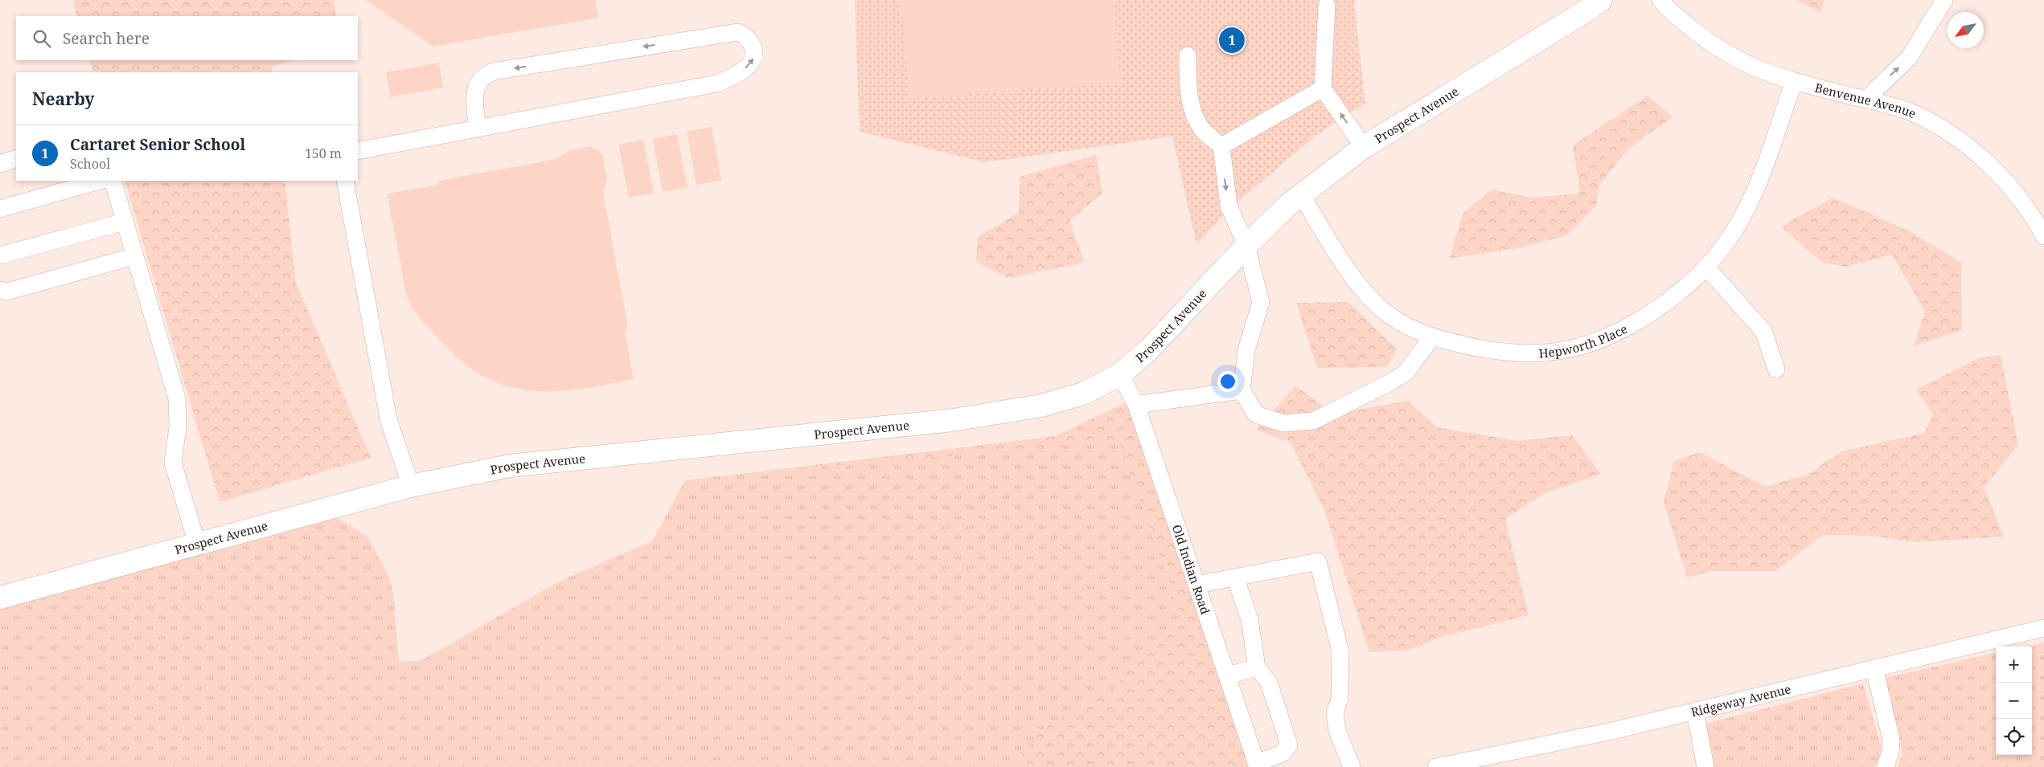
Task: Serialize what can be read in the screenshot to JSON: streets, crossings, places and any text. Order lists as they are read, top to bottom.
{
  "streets": {
    "main road": ["Prospect Avenue"],
    "street": [
      "Benvenue Avenue",
      "Hepworth Place",
      "Old Indian Road",
      "Ridgeway Avenue"
    ]
  },
  "crossings": [
    ["Benvenue Avenue", "Hepworth Place"],
    ["Prospect Avenue", "Hepworth Place"],
    ["Prospect Avenue", "Old Indian Road"]
  ],
  "north": "bottom left",
  "page": {
    "search": "Search here",
    "pins": "1",
    "heading": "Nearby",
    "list": [
      {
        "mark": "1",
        "name": "Cartaret Senior School",
        "note": "School",
        "value": "150 m"
      }
    ],
    "map_buttons": ["+", "−"]
  }
}
